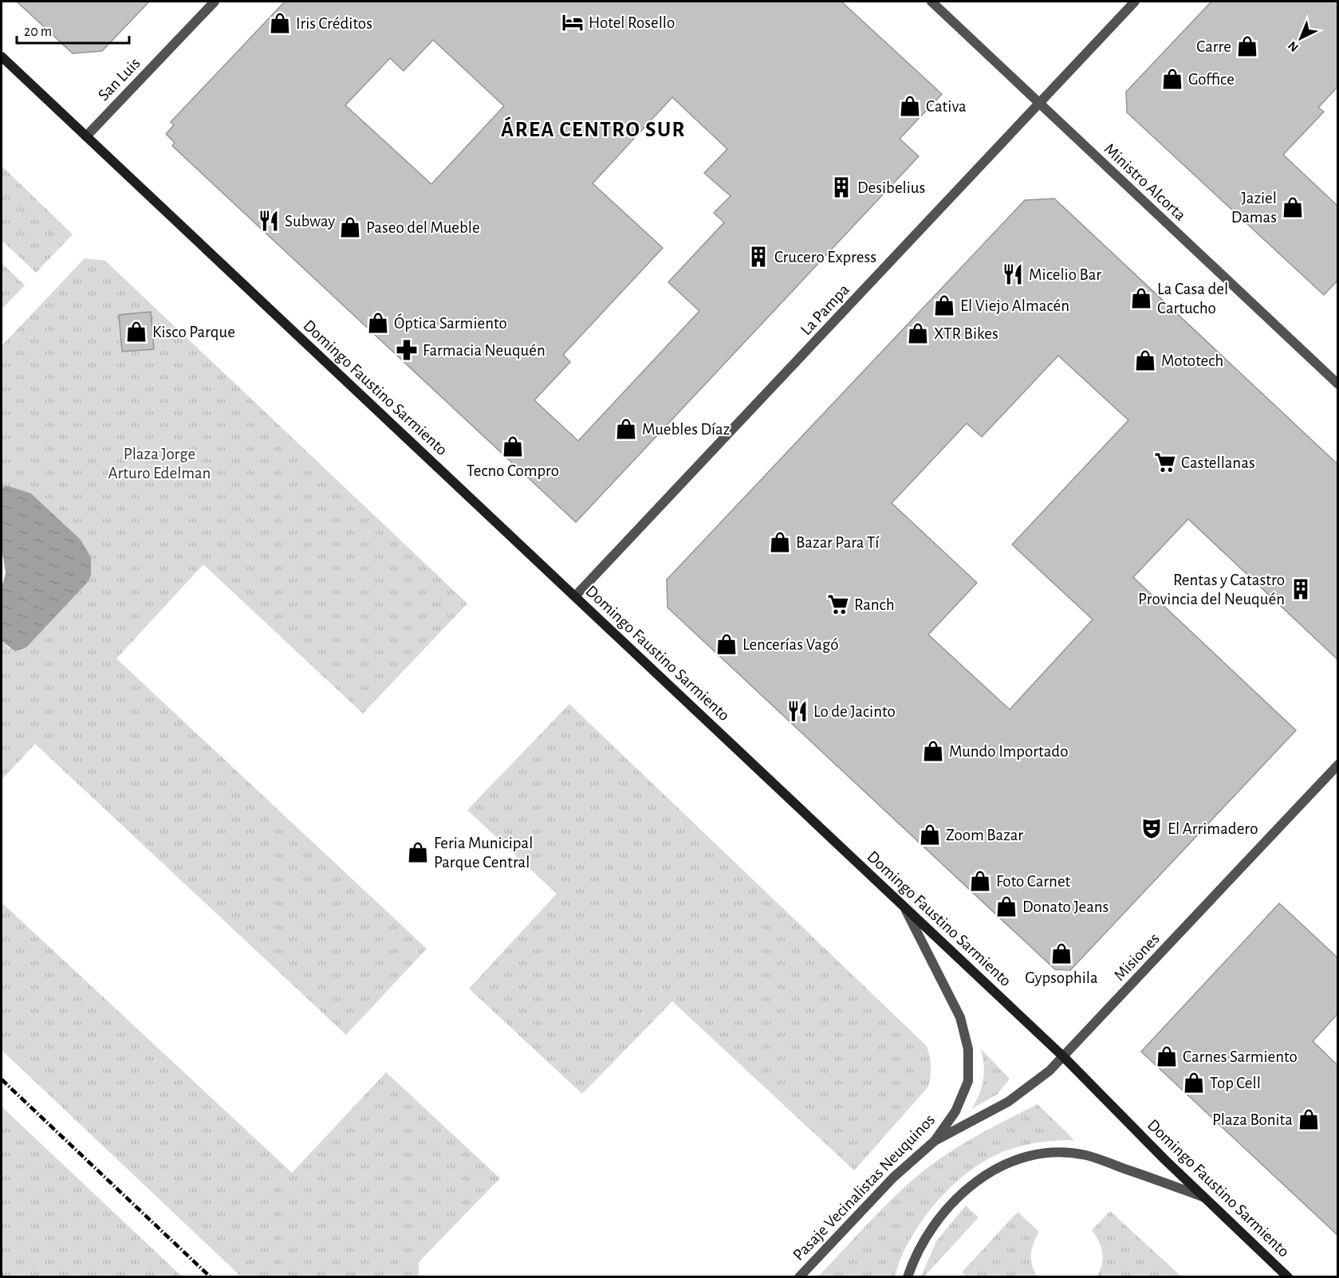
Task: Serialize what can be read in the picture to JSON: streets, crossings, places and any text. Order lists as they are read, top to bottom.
{
  "streets": {
    "main road": ["Domingo Faustino Sarmiento"],
    "street": [
      "San Luis",
      "Ministro Alcorta",
      "La Pampa",
      "Misiones",
      "Pasaje Vecinalistas Neuquinos"
    ]
  },
  "crossings": [
    ["San Luis", "Domingo Faustino Sarmiento"],
    ["Ministro Alcorta", "La Pampa"],
    ["La Pampa", "Domingo Faustino Sarmiento"],
    ["Domingo Faustino Sarmiento", "Misiones"],
    ["Domingo Faustino Sarmiento", "Pasaje Vecinalistas Neuquinos"],
    ["Misiones", "Pasaje Vecinalistas Neuquinos"]
  ],
  "districts": ["ÁREA CENTRO SUR"],
  "parks": ["Plaza Jorge Arturo Edelman"],
  "places": {
    "hotel": ["Hotel Rosello"],
    "shop": [
      "Iris Créditos",
      "Carre",
      "Goffice",
      "Cativa",
      "Jaziel Damas",
      "Paseo del Mueble",
      "La Casa del Cartucho",
      "El Viejo Almacén",
      "Óptica Sarmiento",
      "Kisco Parque",
      "XTR Bikes",
      "Mototech",
      "Muebles Díaz",
      "Tecno Compro",
      "Bazar Para Tí",
      "Lencerías Vagó",
      "Mundo Importado",
      "Zoom Bazar",
      "Feria Municipal Parque Central",
      "Foto Carnet",
      "Donato Jeans",
      "Gypsophila",
      "Carnes Sarmiento",
      "Top Cell",
      "Plaza Bonita"
    ],
    "building": ["Desibelius", "Crucero Express", "Rentas y Catastro Provincia del Neuquén"],
    "restaurant": ["Subway", "Micelio Bar", "Lo de Jacinto"],
    "pharmacy": ["Farmacia Neuquén"],
    "supermarket": ["Castellanas", "Ranch"],
    "theatre": ["El Arrimadero"]
  },
  "scale_bar": "20 m",
  "north": "bottom left"
}
